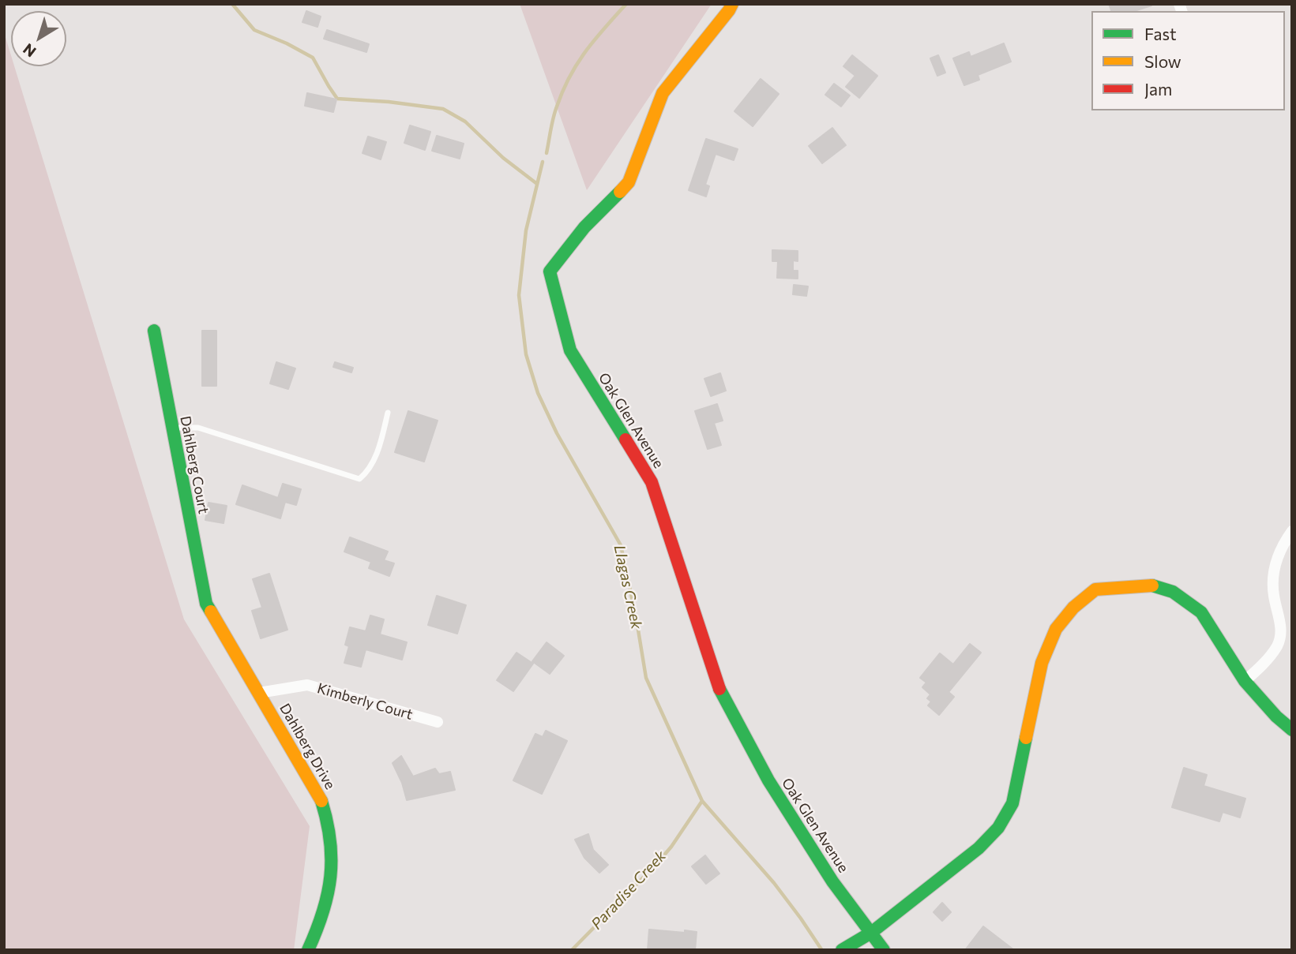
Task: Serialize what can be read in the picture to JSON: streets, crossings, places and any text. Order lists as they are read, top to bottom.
{
  "streets": {
    "street": [
      "Oak Glen Avenue",
      "Dahlberg Court",
      "Kimberly Court",
      "Dahlberg Drive"
    ]
  },
  "crossings": [
    ["Dahlberg Court", "Dahlberg Drive"],
    ["Kimberly Court", "Dahlberg Drive"]
  ],
  "water": ["Llagas Creek", "Paradise Creek"],
  "legend": ["Fast", "Slow", "Jam"],
  "north": "bottom left"
}
